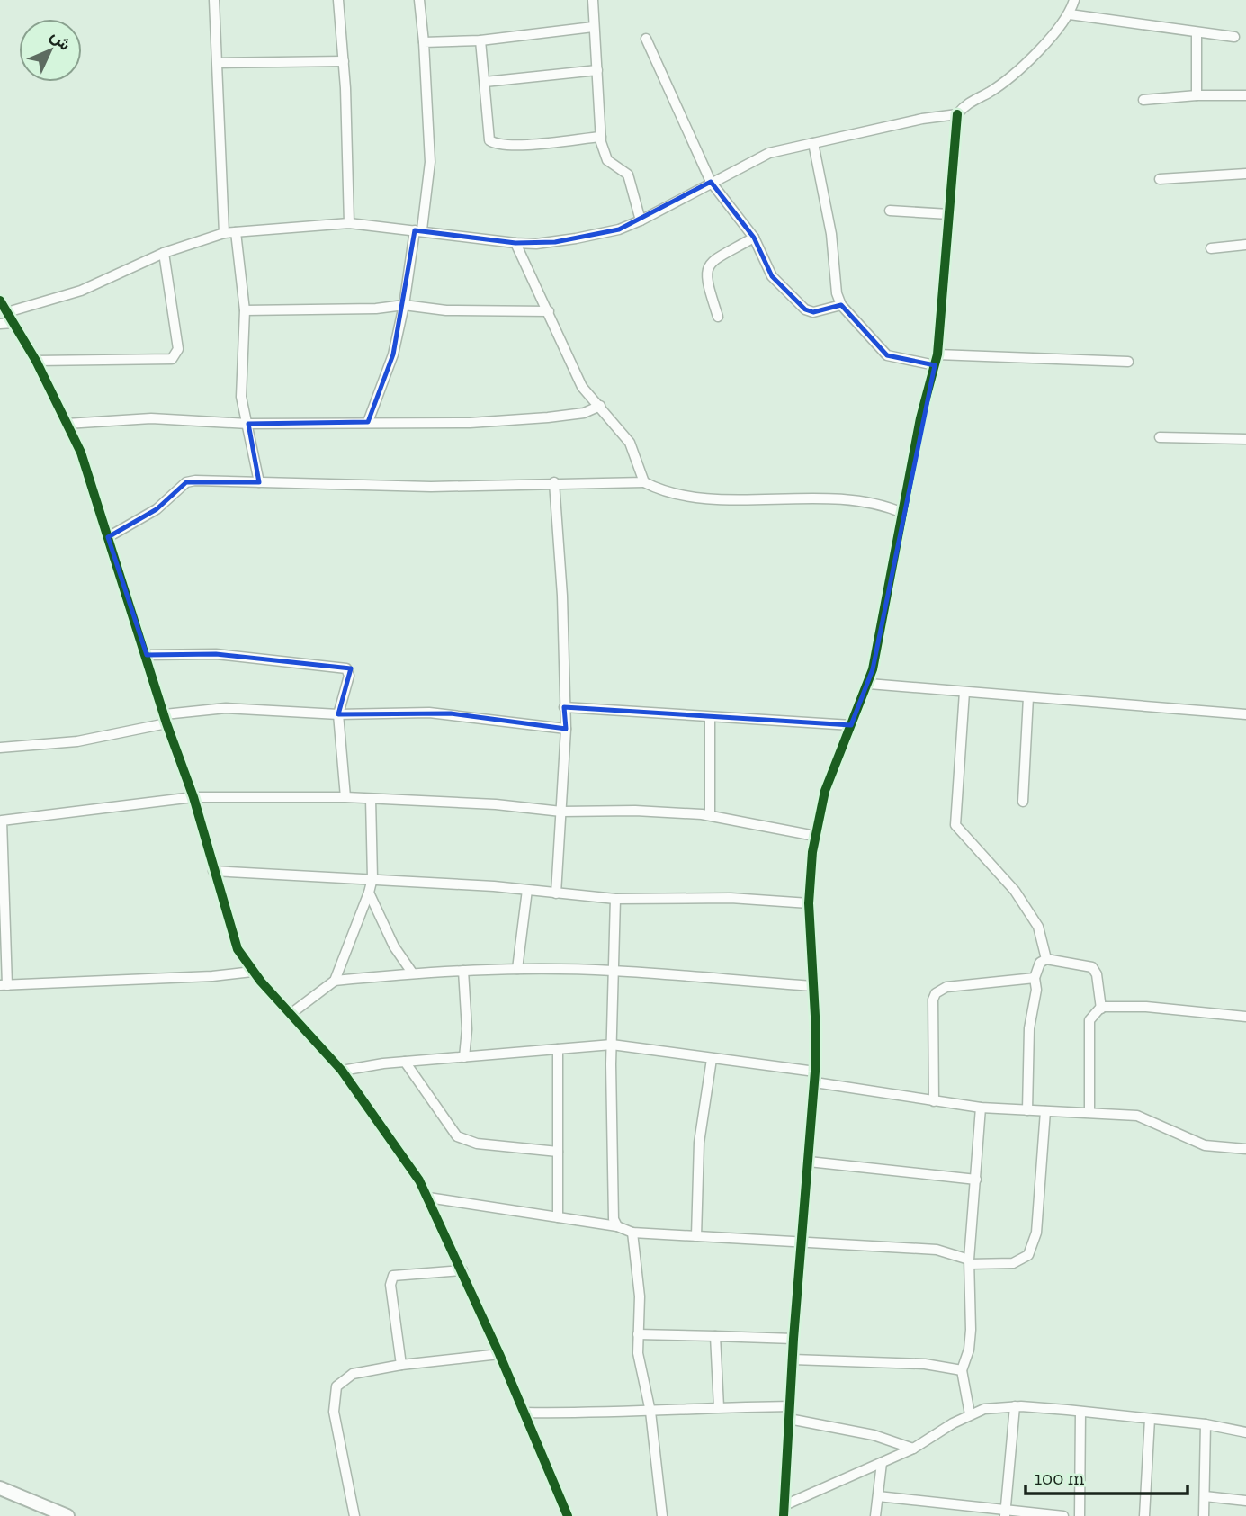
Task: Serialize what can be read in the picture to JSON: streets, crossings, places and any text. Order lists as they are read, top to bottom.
{
  "scale_bar": "100 m",
  "north": "top right"
}
